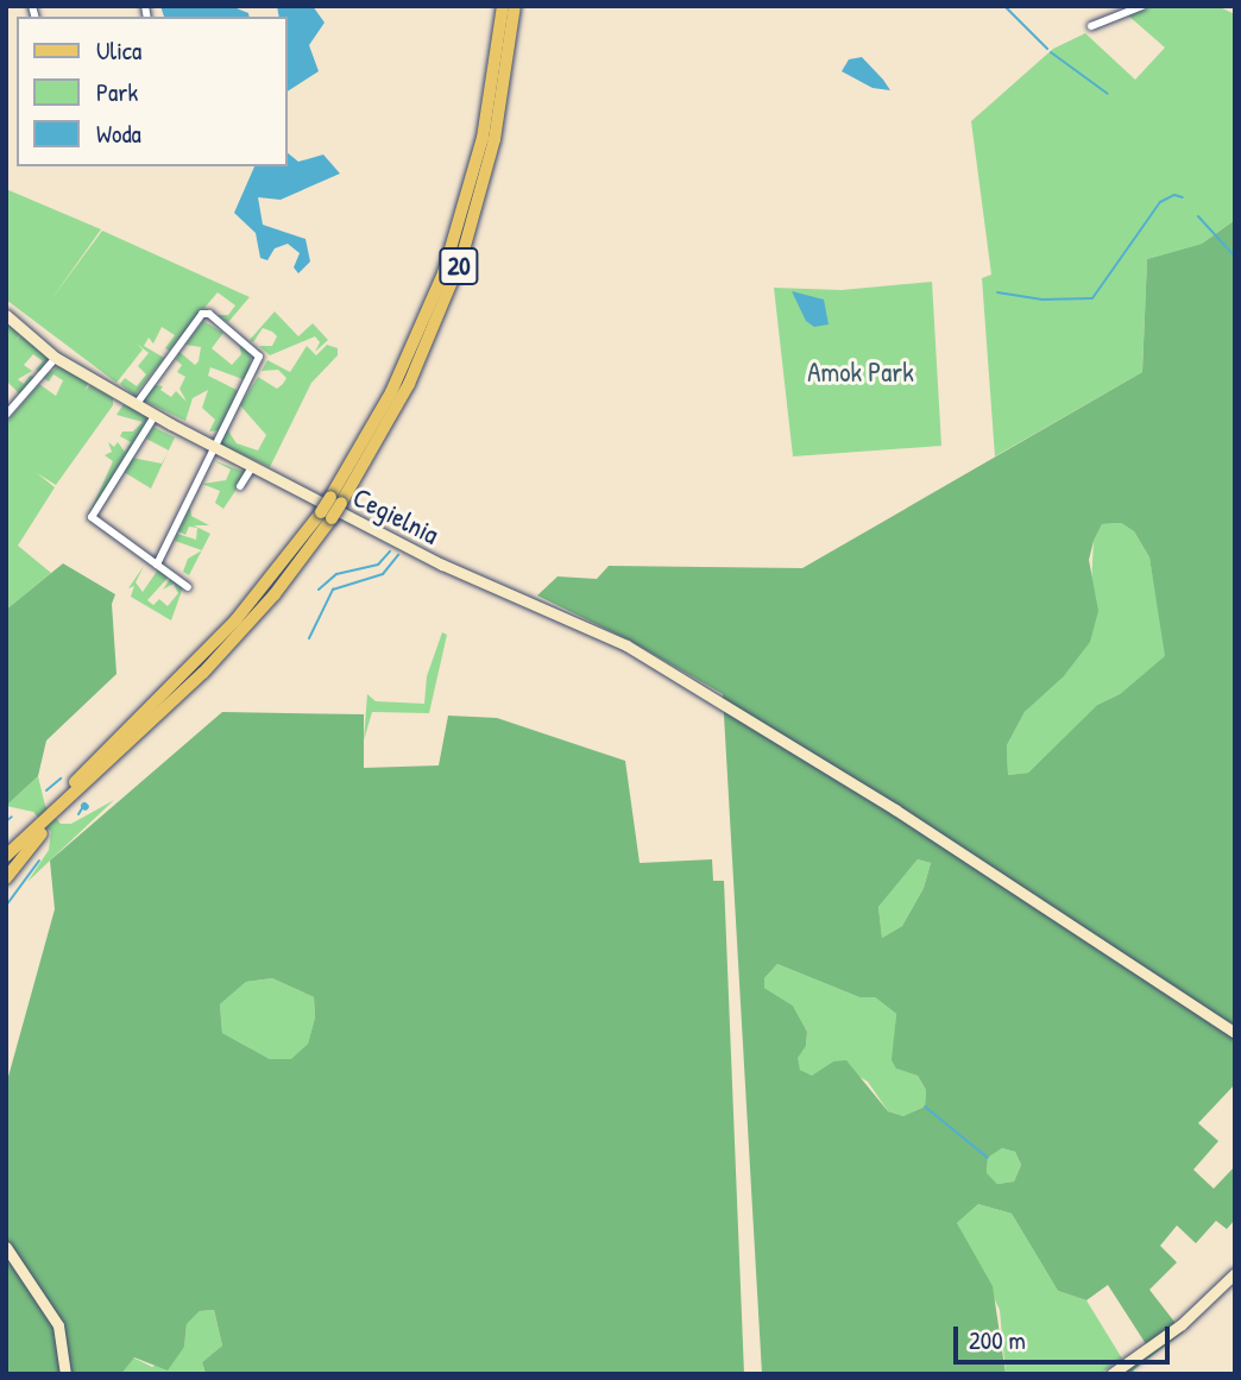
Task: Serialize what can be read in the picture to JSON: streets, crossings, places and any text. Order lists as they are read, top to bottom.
{
  "streets": {
    "main road": ["20"],
    "street": ["Cegielnia"]
  },
  "parks": ["Amok Park"],
  "legend": ["Ulica", "Park", "Woda"],
  "scale_bar": "200 m"
}
